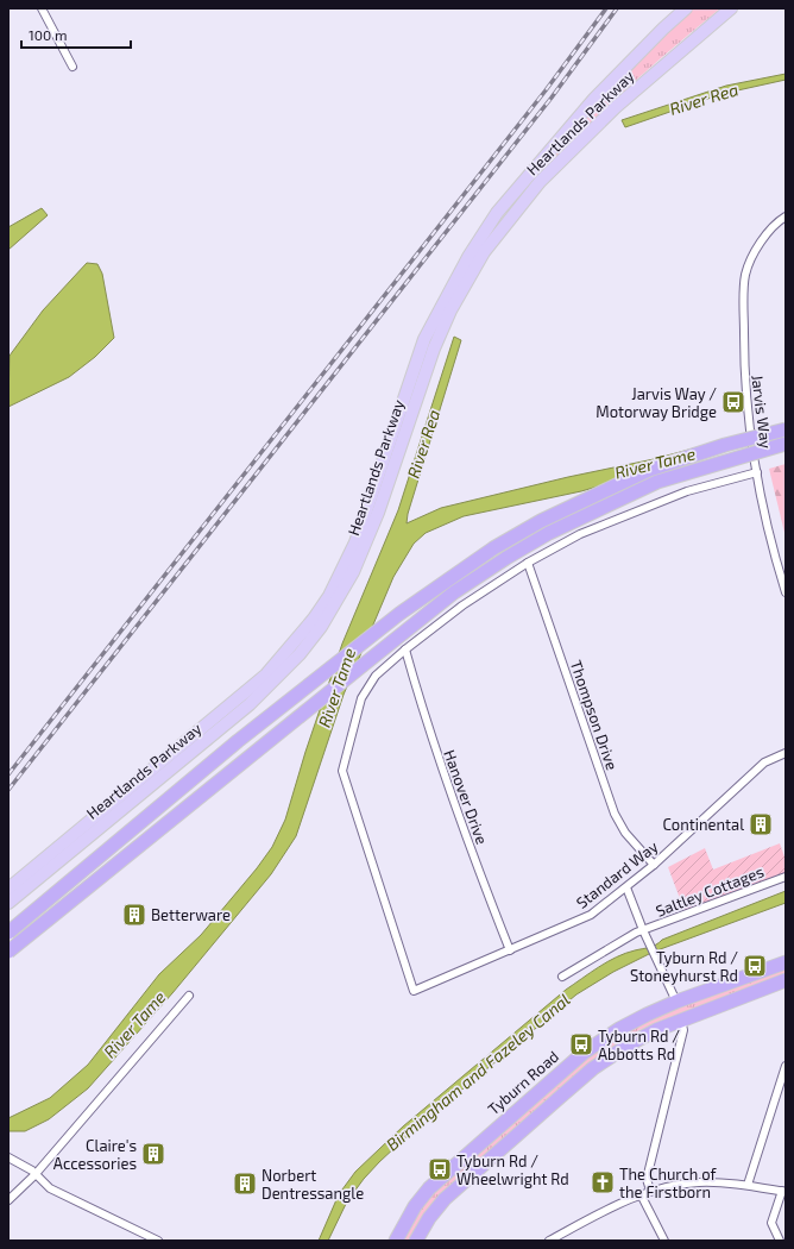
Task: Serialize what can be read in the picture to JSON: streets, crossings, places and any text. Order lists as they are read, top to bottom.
{
  "streets": {
    "highway": ["Tyburn Road"],
    "main road": ["Heartlands Parkway"],
    "street": [
      "Jarvis Way",
      "Thompson Drive",
      "Hanover Drive",
      "Standard Way",
      "Saltley Cottages"
    ]
  },
  "crossings": [
    ["Thompson Drive", "Standard Way"],
    ["Hanover Drive", "Standard Way"],
    ["Saltley Cottages", "Tyburn Road"]
  ],
  "water": ["River Rea", "River Tame", "Birmingham and Fazeley Canal"],
  "places": {
    "bus stop": [
      "Jarvis Way / Motorway Bridge",
      "Tyburn Rd / Stoneyhurst Rd",
      "Tyburn Rd / Abbotts Rd",
      "Tyburn Rd / Wheelwright Rd"
    ],
    "building": [
      "Continental",
      "Betterware",
      "Claire's Accessories",
      "Norbert Dentressangle"
    ],
    "church": ["The Church of the Firstborn"]
  },
  "scale_bar": "100 m"
}
